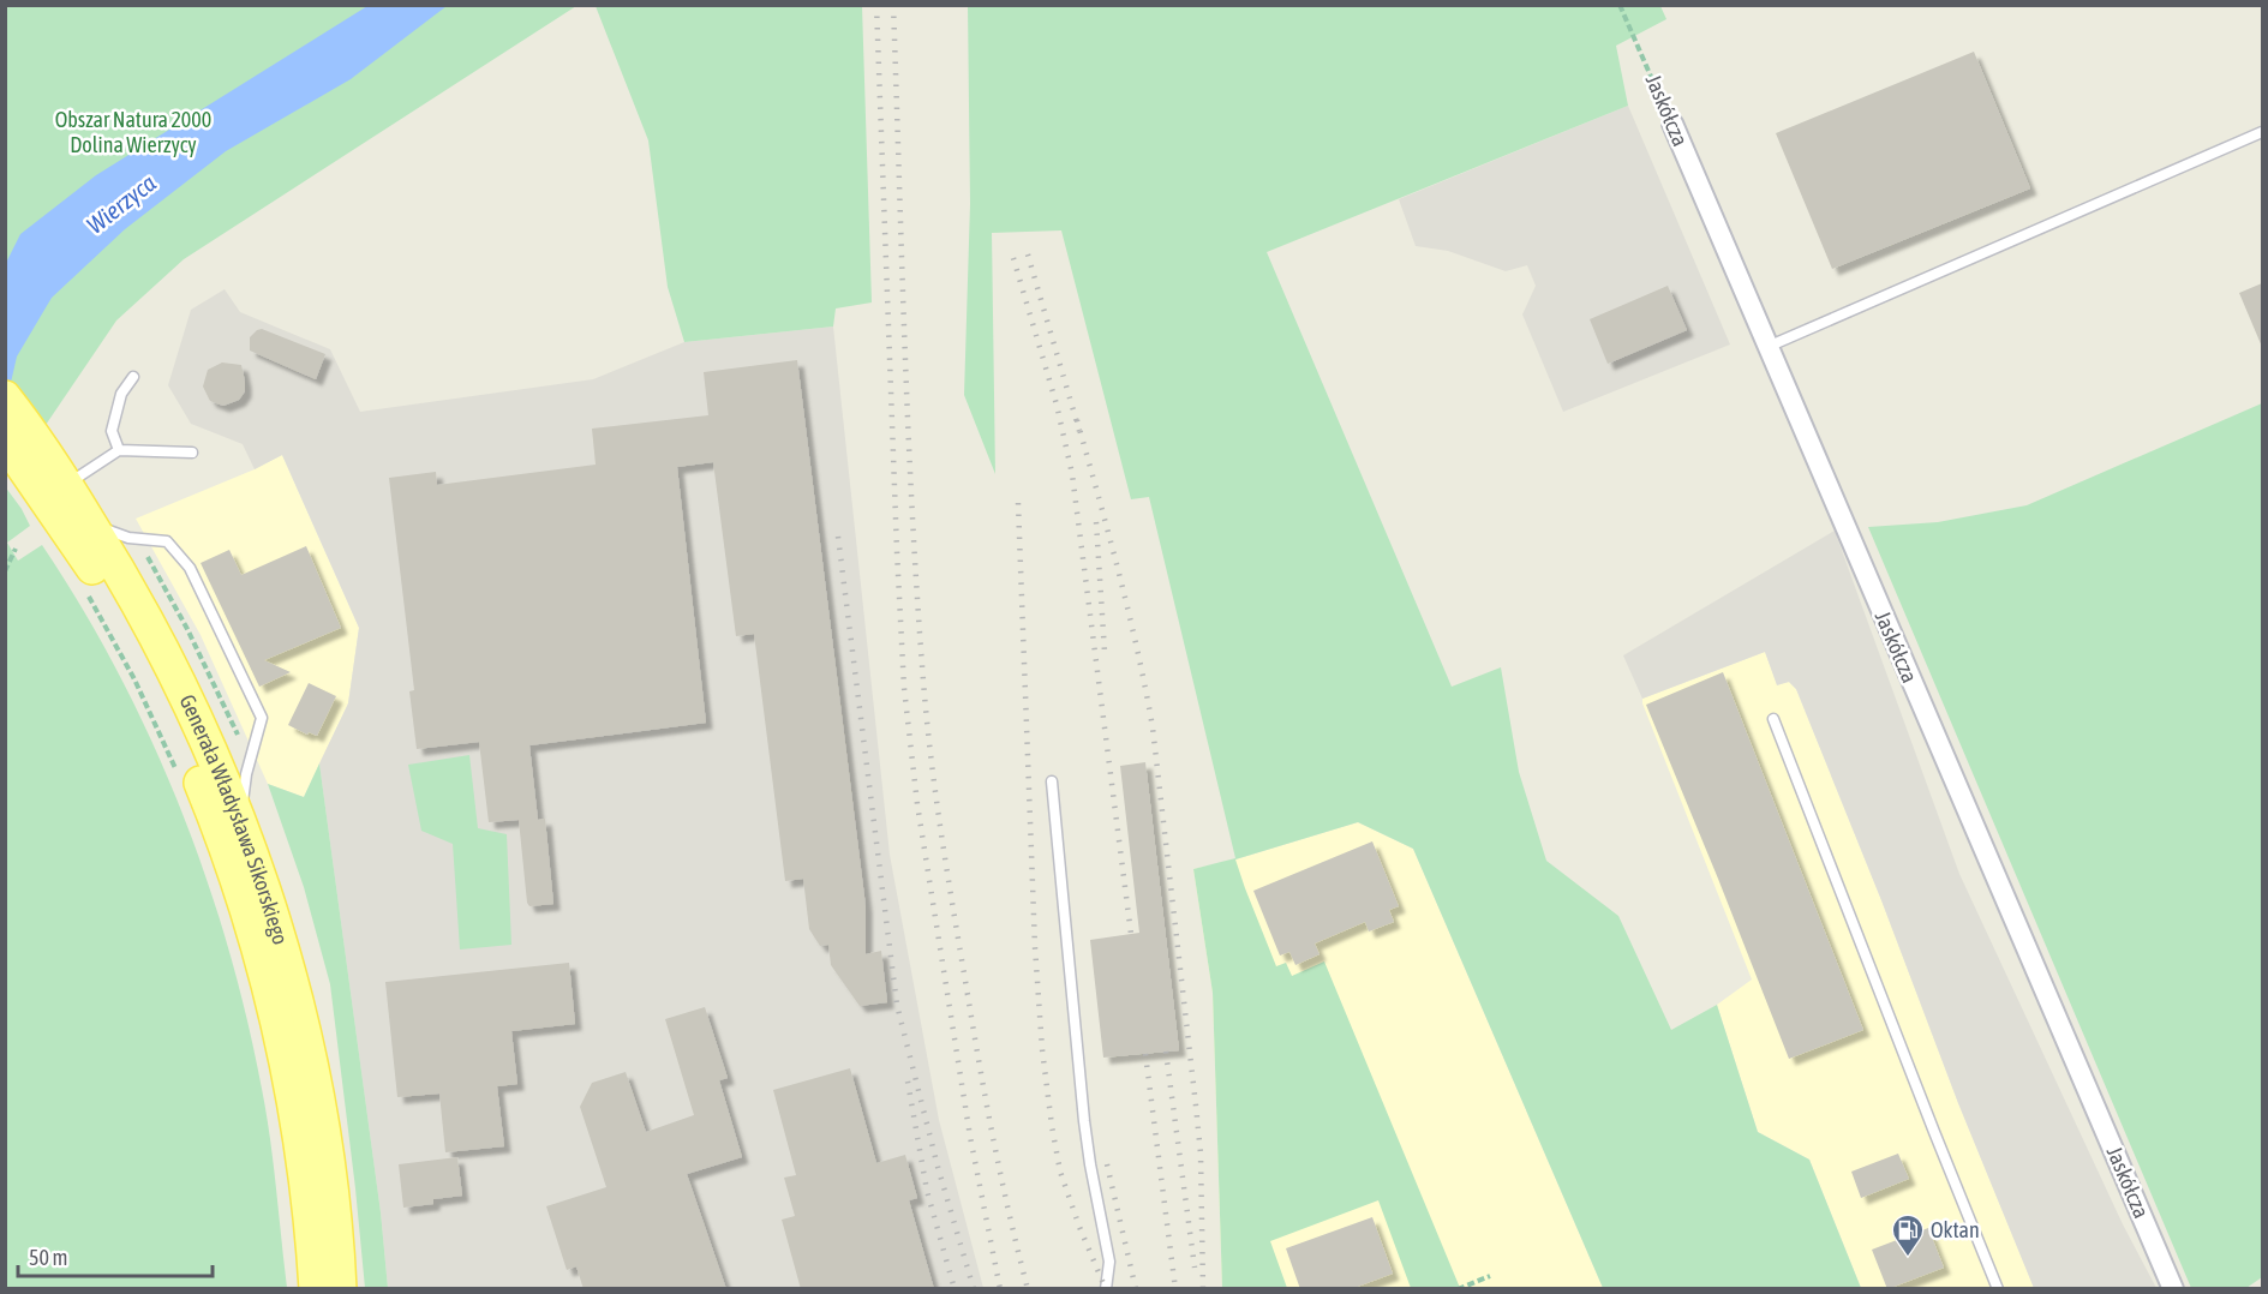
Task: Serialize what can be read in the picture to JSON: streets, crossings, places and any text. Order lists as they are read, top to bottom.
{
  "streets": {
    "main road": ["Generała Władysława Sikorskiego"],
    "street": ["Jaskółcza"]
  },
  "water": ["Wierzyca"],
  "parks": ["Obszar Natura 2000 Dolina Wierzycy"],
  "places": {
    "fuel station": ["Oktan"]
  },
  "scale_bar": "50 m"
}
